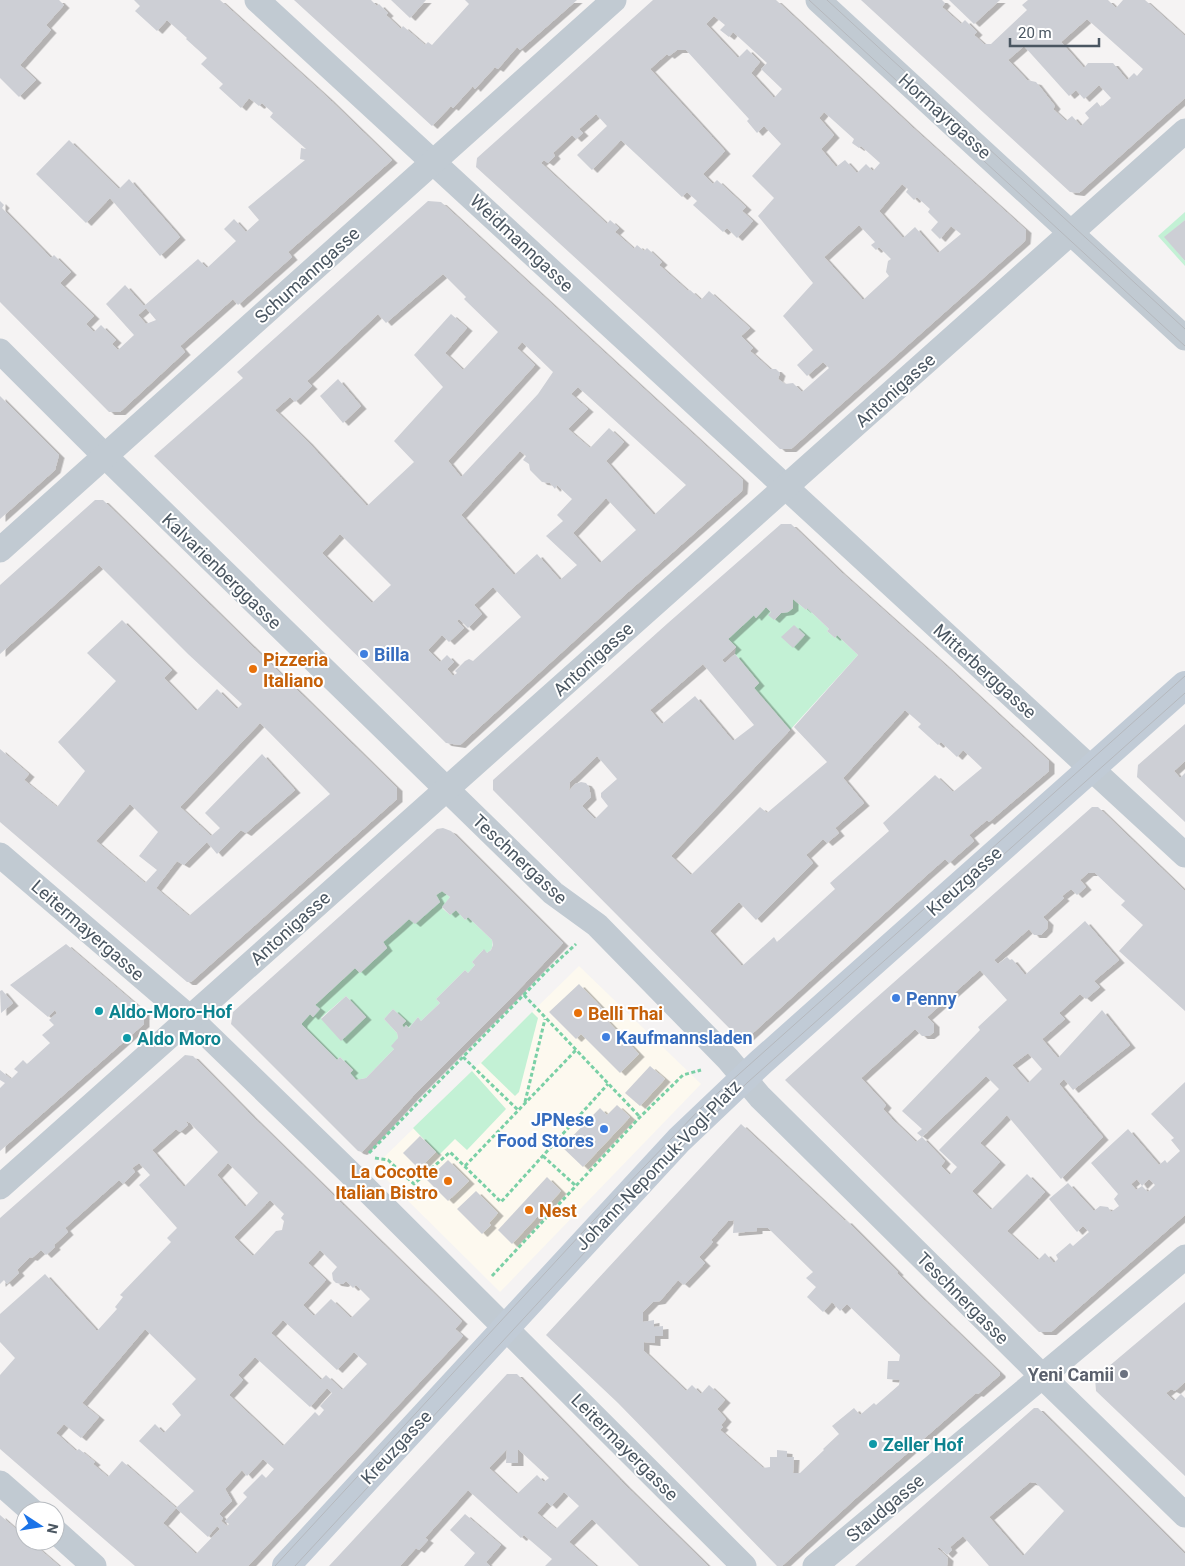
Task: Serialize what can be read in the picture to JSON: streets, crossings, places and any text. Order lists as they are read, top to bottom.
{
  "streets": {
    "street": [
      "Hormayrgasse",
      "Weidmanngasse",
      "Schumanngasse",
      "Antonigasse",
      "Kalvarienberggasse",
      "Mitterberggasse",
      "Teschnergasse",
      "Kreuzgasse",
      "Leitermayergasse",
      "Johann-Nepomuk-Vogl-Platz",
      "Staudgasse"
    ]
  },
  "crossings": [
    ["Hormayrgasse", "Antonigasse"],
    ["Weidmanngasse", "Schumanngasse"],
    ["Weidmanngasse", "Antonigasse"],
    ["Weidmanngasse", "Mitterberggasse"],
    ["Schumanngasse", "Kalvarienberggasse"],
    ["Antonigasse", "Kalvarienberggasse"],
    ["Antonigasse", "Mitterberggasse"],
    ["Antonigasse", "Teschnergasse"],
    ["Antonigasse", "Leitermayergasse"],
    ["Kalvarienberggasse", "Teschnergasse"],
    ["Mitterberggasse", "Kreuzgasse"],
    ["Teschnergasse", "Kreuzgasse"],
    ["Teschnergasse", "Johann-Nepomuk-Vogl-Platz"],
    ["Teschnergasse", "Staudgasse"],
    ["Kreuzgasse", "Leitermayergasse"],
    ["Kreuzgasse", "Johann-Nepomuk-Vogl-Platz"],
    ["Leitermayergasse", "Johann-Nepomuk-Vogl-Platz"]
  ],
  "places": [
    "Billa",
    "Pizzeria Italiano",
    "Penny",
    "Aldo-Moro-Hof",
    "Belli Thai",
    "Kaufmannsladen",
    "Aldo Moro",
    "JPNese Food Stores",
    "La Cocotte Italian Bistro",
    "Nest",
    "Yeni Camii",
    "Zeller Hof"
  ],
  "scale_bar": "20 m",
  "north": "right"
}
